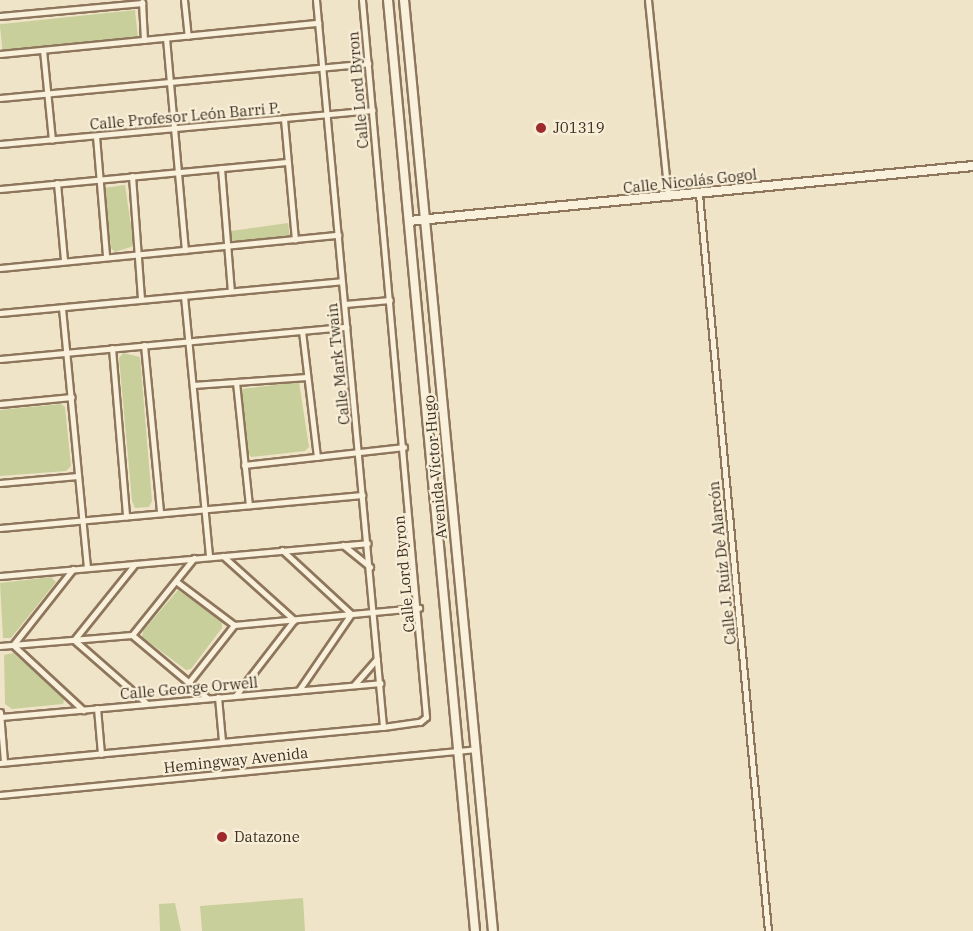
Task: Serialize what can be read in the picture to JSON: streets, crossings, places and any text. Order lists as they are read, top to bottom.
{
  "streets": {
    "street": [
      "Calle Lord Byron",
      "Calle Profesor León Barri P.",
      "Calle Nicolás Gogol",
      "Calle Mark Twain",
      "Avenida Víctor Hugo",
      "Calle J. Ruíz De Alarcón",
      "Calle George Orwell",
      "Hemingway Avenida"
    ]
  },
  "crossings": [
    ["Calle Lord Byron", "Calle Profesor León Barri P."],
    ["Calle Lord Byron", "Calle Mark Twain"],
    ["Calle Profesor León Barri P.", "Calle Mark Twain"],
    ["Calle Nicolás Gogol", "Avenida Víctor Hugo"],
    ["Calle Nicolás Gogol", "Calle J. Ruíz De Alarcón"],
    ["Calle Mark Twain", "Calle George Orwell"],
    ["Avenida Víctor Hugo", "Hemingway Avenida"]
  ],
  "places": ["J01319", "Datazone"]
}
